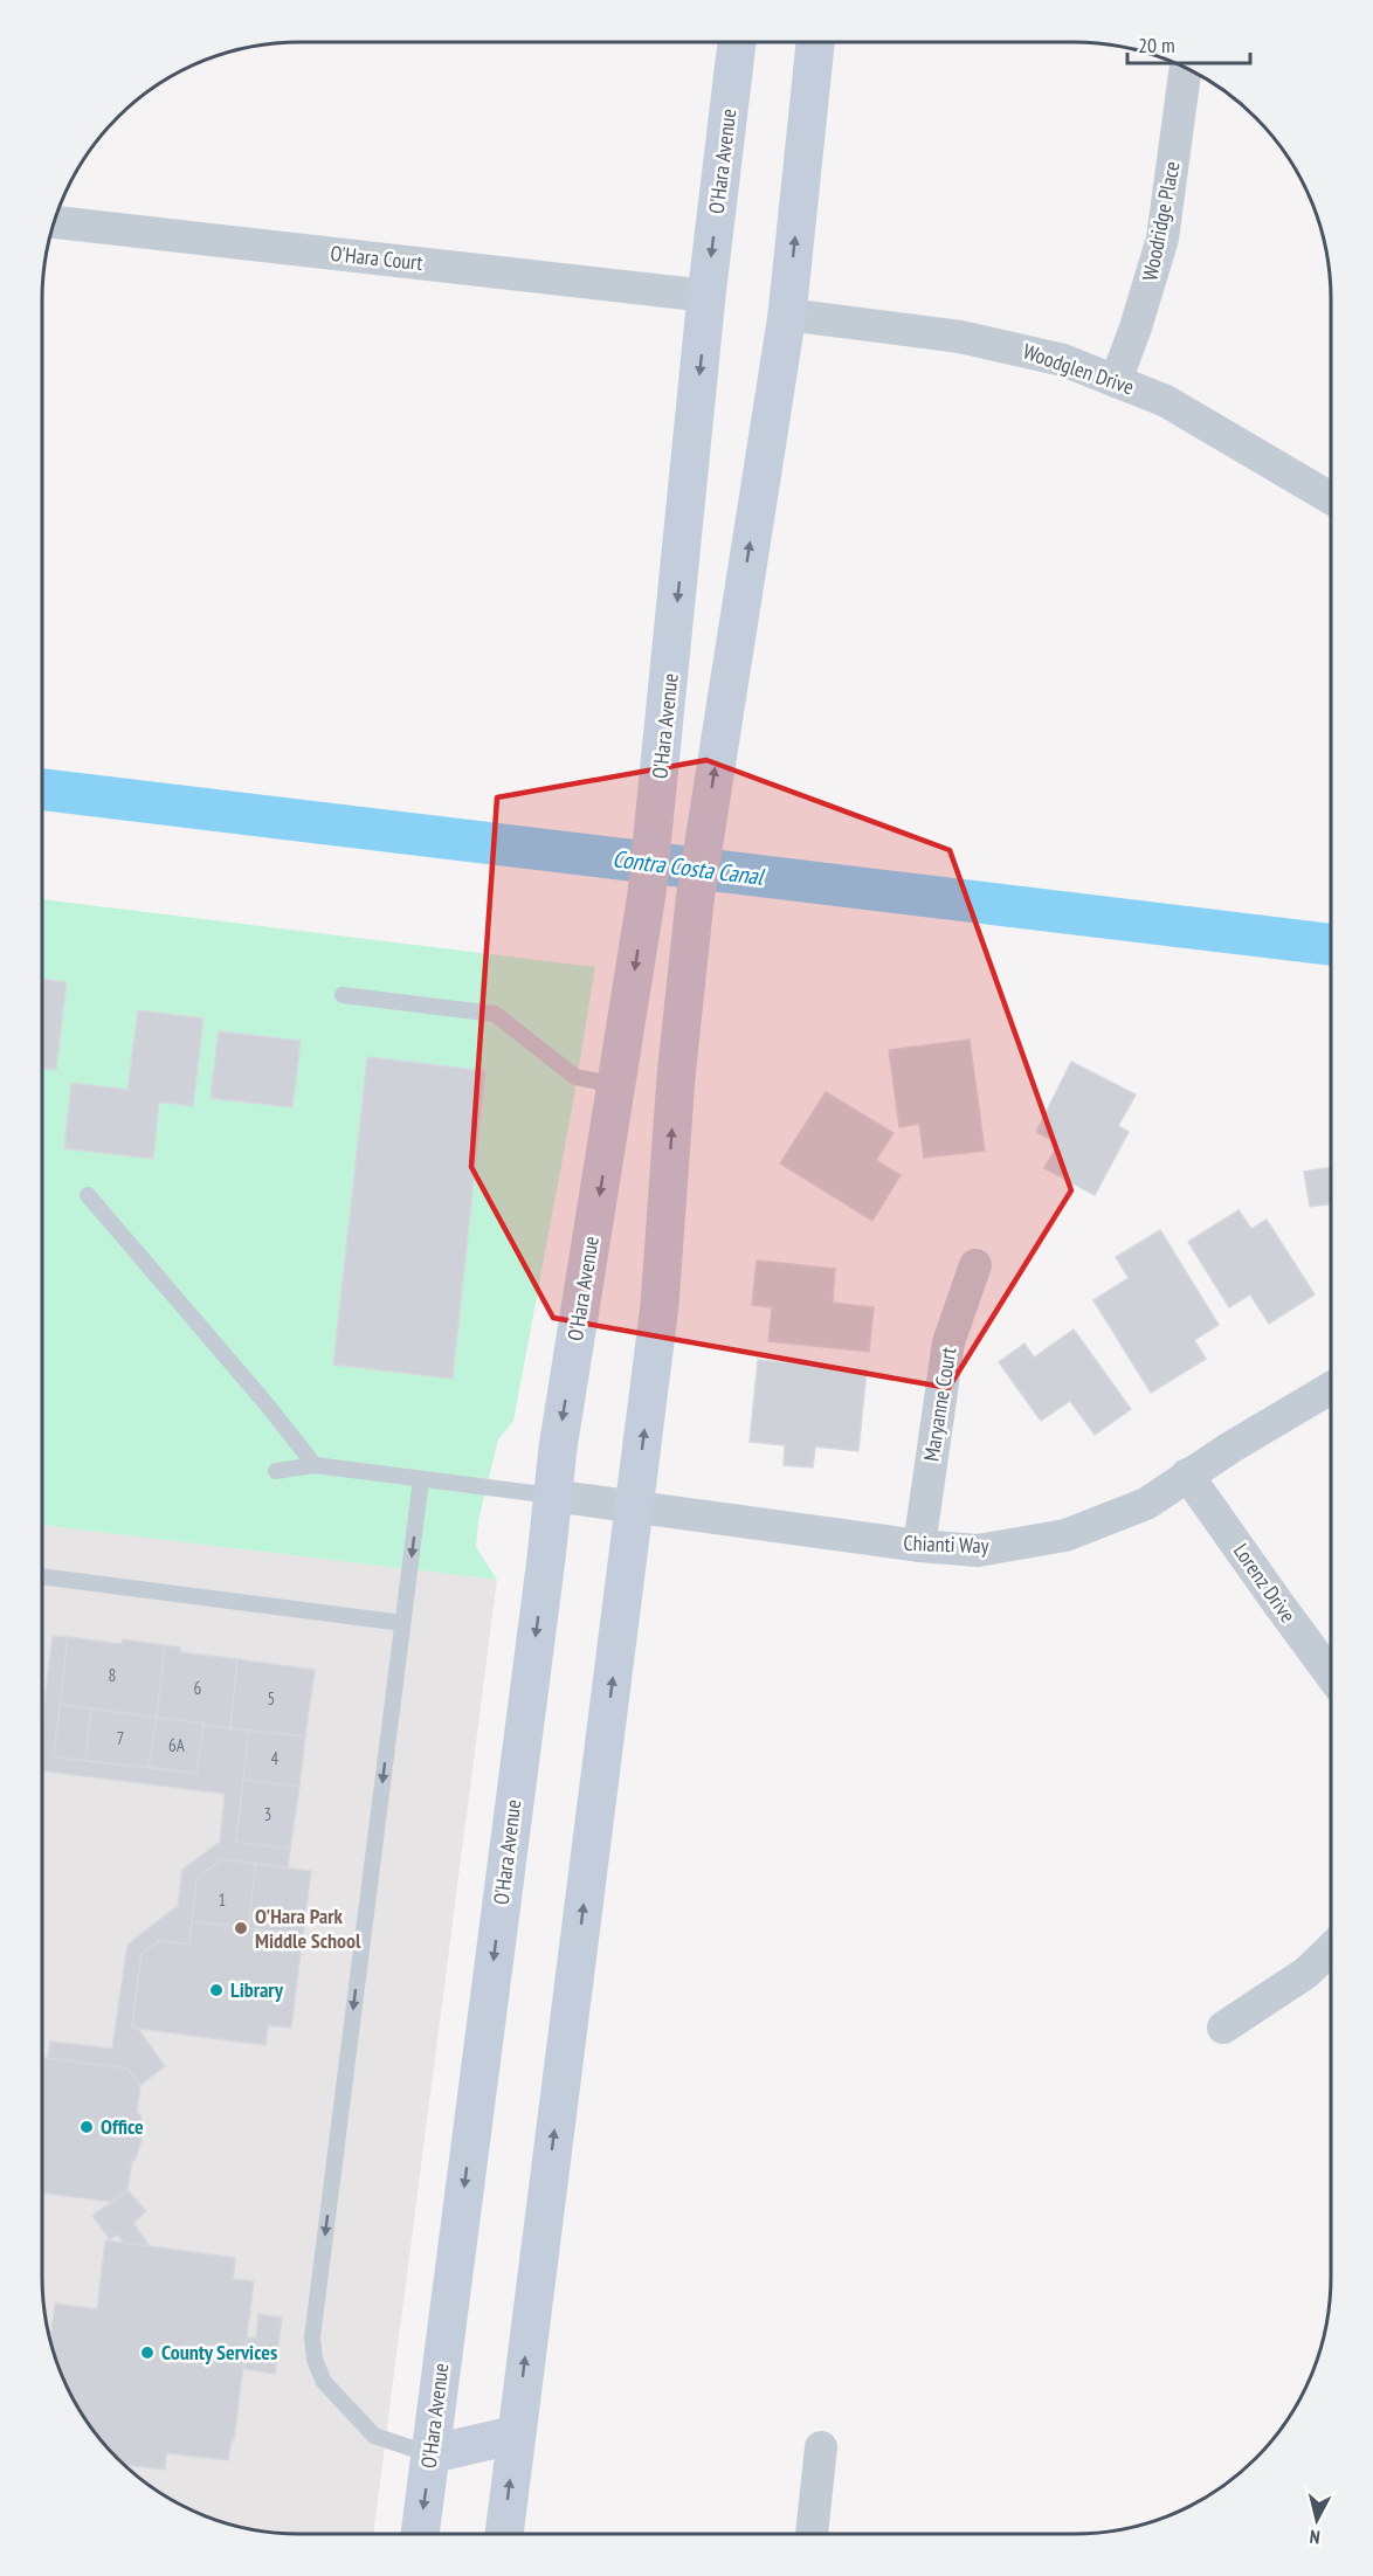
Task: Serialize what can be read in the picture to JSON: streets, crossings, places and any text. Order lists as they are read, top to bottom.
{
  "streets": {
    "main road": ["O'Hara Avenue"],
    "street": [
      "Woodridge Place",
      "O'Hara Court",
      "Woodglen Drive",
      "Maryanne Court",
      "Chianti Way",
      "Lorenz Drive"
    ]
  },
  "crossings": [
    ["O'Hara Avenue", "O'Hara Court"],
    ["O'Hara Avenue", "Chianti Way"],
    ["Woodridge Place", "Woodglen Drive"],
    ["Maryanne Court", "Chianti Way"],
    ["Chianti Way", "Lorenz Drive"]
  ],
  "water": ["Contra Costa Canal"],
  "places": [
    "O'Hara Park Middle School",
    "Library",
    "Office",
    "County Services"
  ],
  "house_numbers": [
    "8",
    "6",
    "5",
    "7",
    "6A",
    "4",
    "3",
    "1"
  ],
  "scale_bar": "20 m",
  "north": "bottom"
}
